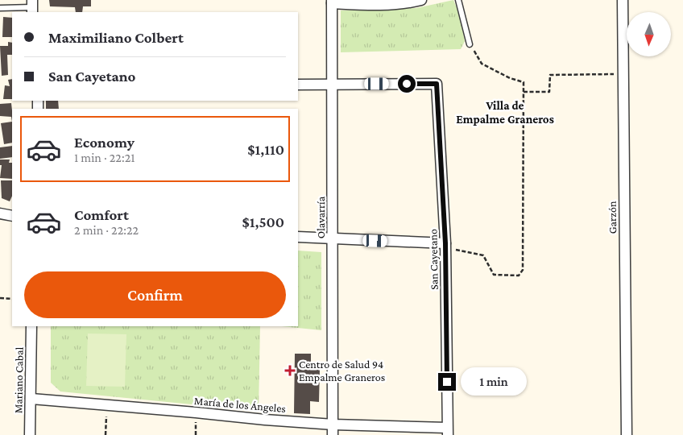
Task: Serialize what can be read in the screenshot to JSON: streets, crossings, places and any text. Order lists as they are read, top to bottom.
{
  "streets": {
    "street": [
      "Olavarría",
      "Garzón",
      "San Cayetano",
      "Mariano Cabal",
      "María de los Ángeles"
    ]
  },
  "crossings": [
    ["Olavarría", "San Cayetano"],
    ["Olavarría", "María de los Ángeles"],
    ["San Cayetano", "María de los Ángeles"],
    ["Mariano Cabal", "María de los Ángeles"]
  ],
  "districts": ["Villa de Empalme Graneros"],
  "places": {
    "health": ["Centro de Salud 94 Empalme Graneros"]
  },
  "north": "bottom",
  "page": {
    "banner": ["Maximiliano Colbert", "San Cayetano"],
    "list": [
      {
        "name": "Economy",
        "note": "1 min · 22:21",
        "value": "$1,110"
      },
      {
        "name": "Comfort",
        "note": "2 min · 22:22",
        "value": "$1,500"
      }
    ],
    "buttons": "Confirm",
    "bubble": "1 min"
  }
}
